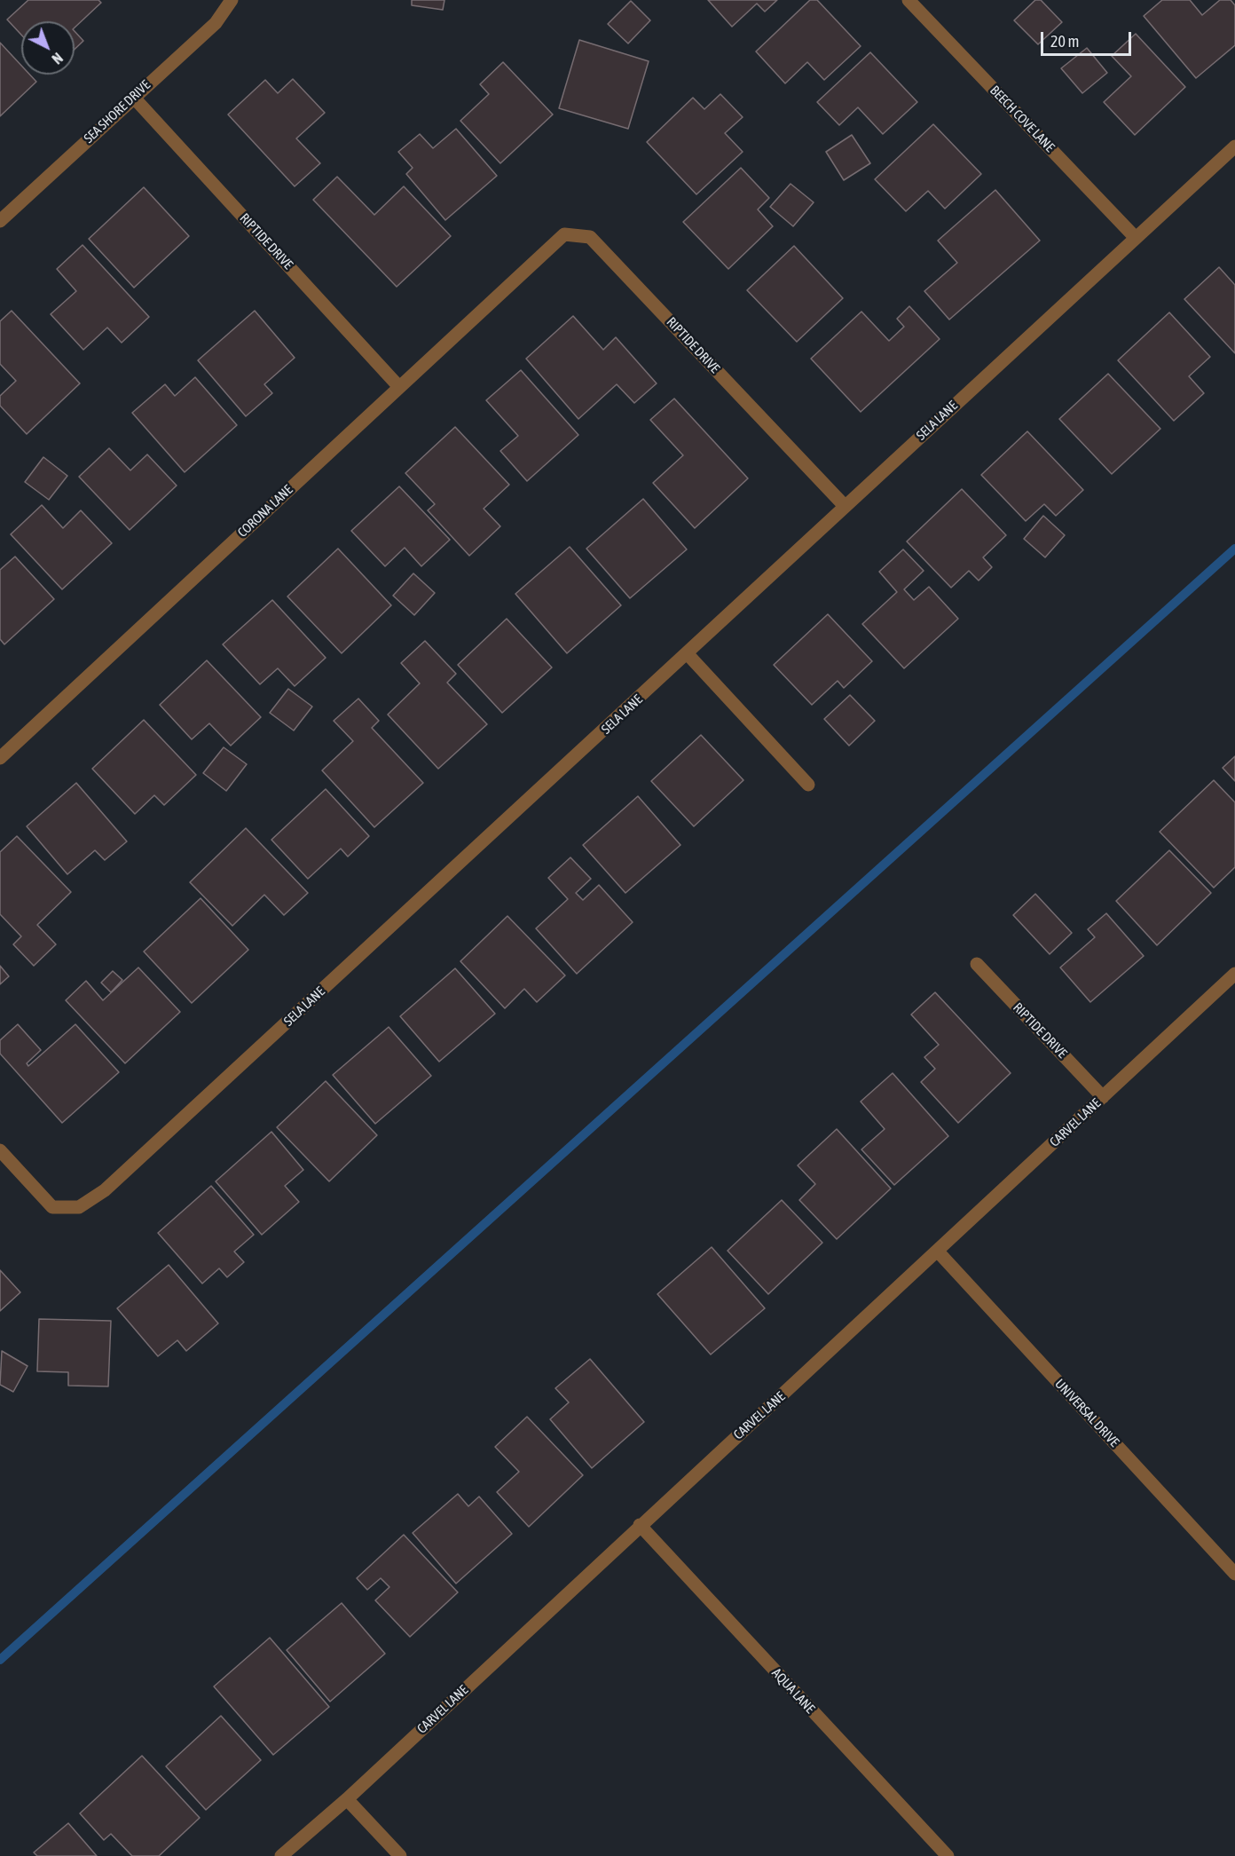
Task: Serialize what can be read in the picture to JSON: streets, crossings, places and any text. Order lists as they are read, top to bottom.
{
  "streets": {
    "street": [
      "SEA SHORE DRIVE",
      "BEECH COVE LANE",
      "RIPTIDE DRIVE",
      "SELA LANE",
      "CORONA LANE",
      "CARVEL LANE",
      "UNIVERSAL DRIVE",
      "AQUA LANE"
    ]
  },
  "crossings": [
    ["SEA SHORE DRIVE", "RIPTIDE DRIVE"],
    ["BEECH COVE LANE", "SELA LANE"],
    ["RIPTIDE DRIVE", "SELA LANE"],
    ["RIPTIDE DRIVE", "CORONA LANE"],
    ["RIPTIDE DRIVE", "CARVEL LANE"],
    ["CARVEL LANE", "UNIVERSAL DRIVE"],
    ["CARVEL LANE", "AQUA LANE"]
  ],
  "scale_bar": "20 m",
  "north": "bottom right"
}
